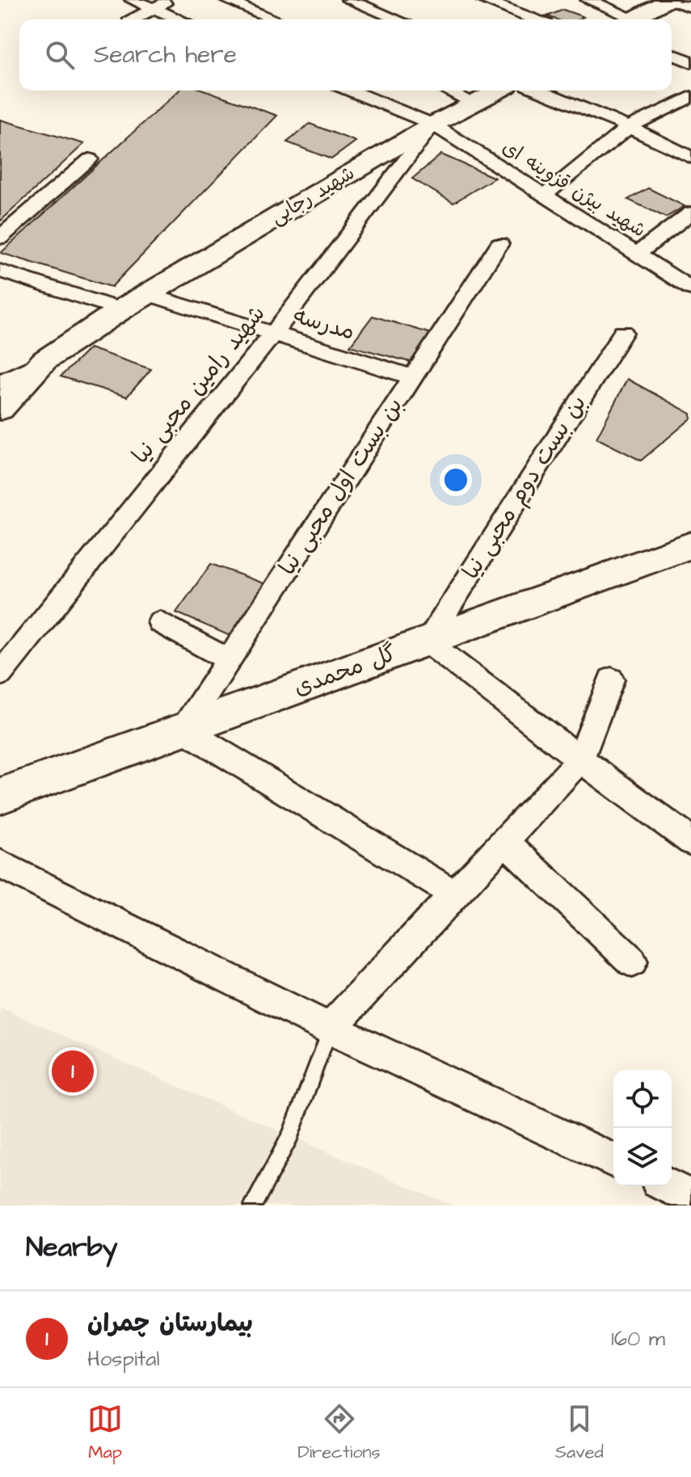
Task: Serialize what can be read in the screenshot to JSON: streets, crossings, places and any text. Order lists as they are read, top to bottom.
{
  "streets": {
    "street": [
      "شهید بیژن قزوینه ای",
      "شهید رجایی",
      "مدرسه",
      "شهید رامین محبی نیا",
      "بن بست اول محبی نیا",
      "بن بست دوم محبی نیا",
      "گل محمدی"
    ]
  },
  "crossings": [
    ["شهید بیژن قزوینه ای", "شهید رجایی"],
    ["شهید بیژن قزوینه ای", "شهید رامین محبی نیا"],
    ["شهید رجایی", "مدرسه"],
    ["شهید رجایی", "شهید رامین محبی نیا"],
    ["مدرسه", "شهید رامین محبی نیا"],
    ["مدرسه", "بن بست اول محبی نیا"],
    ["بن بست اول محبی نیا", "گل محمدی"],
    ["بن بست دوم محبی نیا", "گل محمدی"]
  ],
  "page": {
    "search": "Search here",
    "pins": "1",
    "heading": "Nearby",
    "list": [
      {
        "mark": "1",
        "name": "بیمارستان چمران",
        "note": "Hospital",
        "value": "160 m"
      }
    ],
    "nav": ["Map", "Directions", "Saved"]
  }
}
